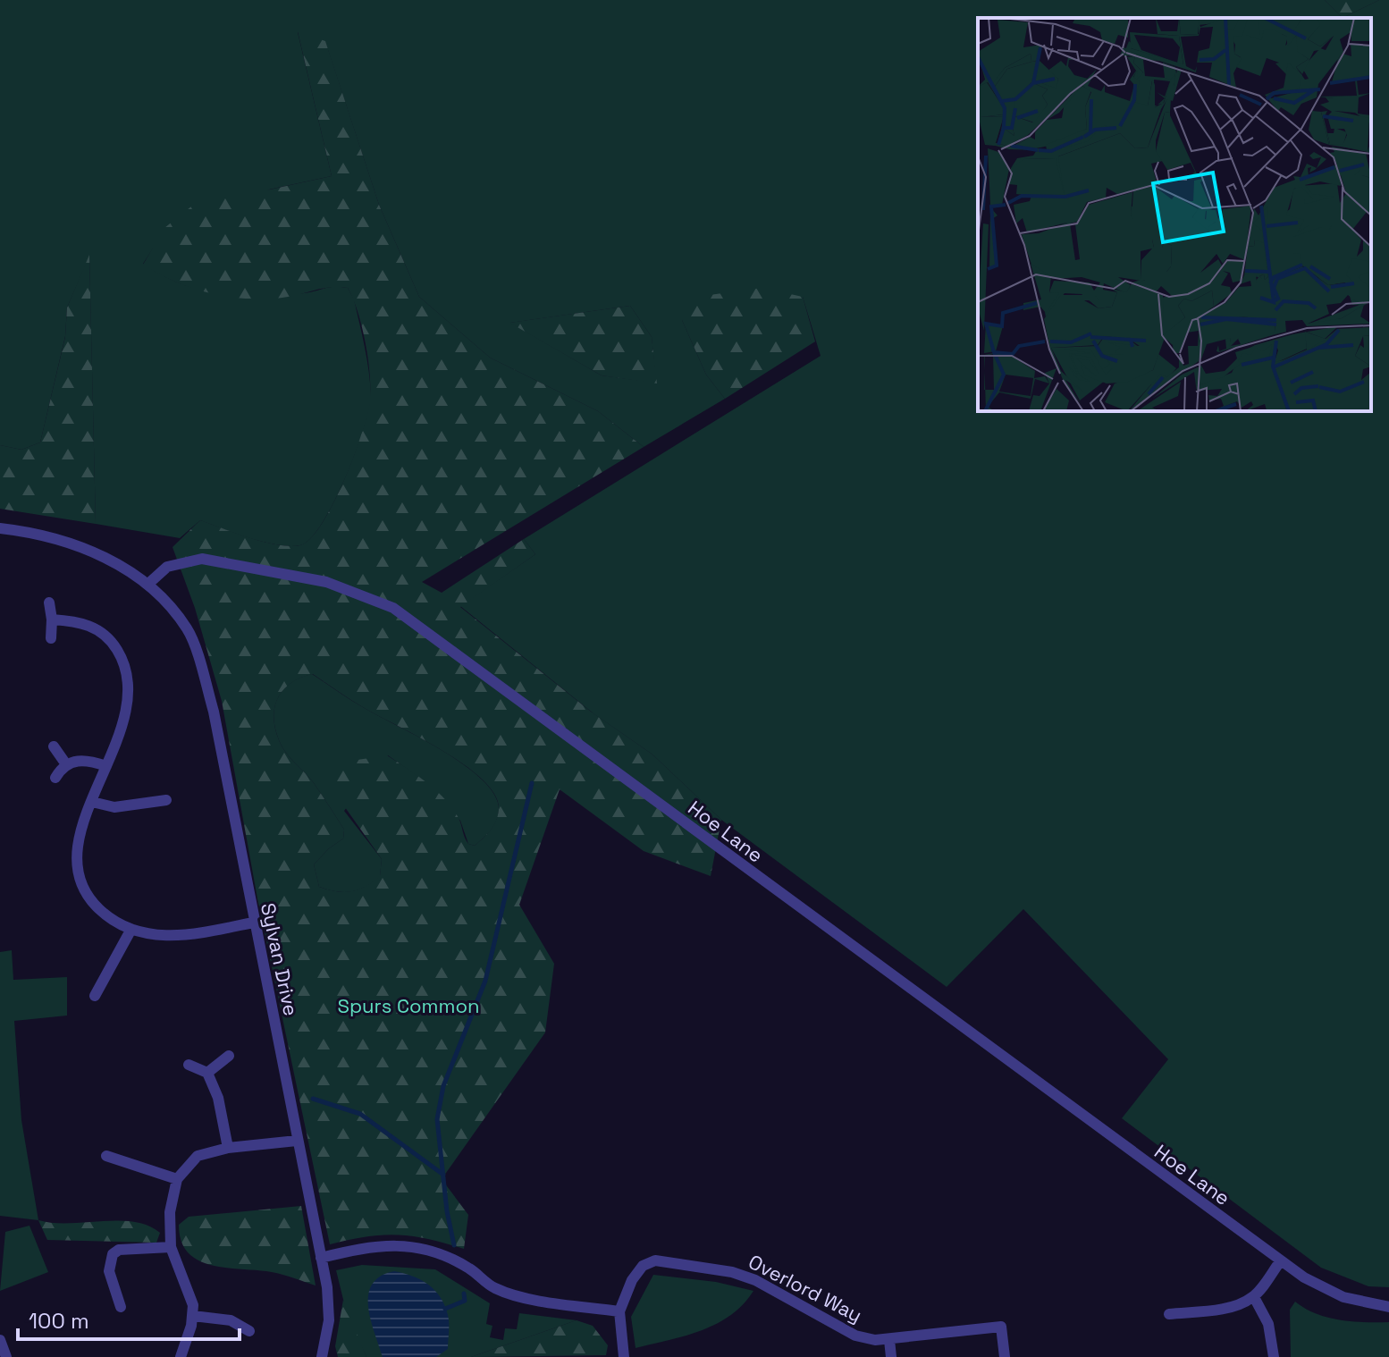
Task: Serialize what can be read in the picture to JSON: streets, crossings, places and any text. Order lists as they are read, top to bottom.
{
  "streets": {
    "street": ["Hoe Lane", "Sylvan Drive", "Overlord Way"]
  },
  "crossings": [
    ["Hoe Lane", "Sylvan Drive"]
  ],
  "parks": ["Spurs Common"],
  "scale_bar": "100 m"
}
